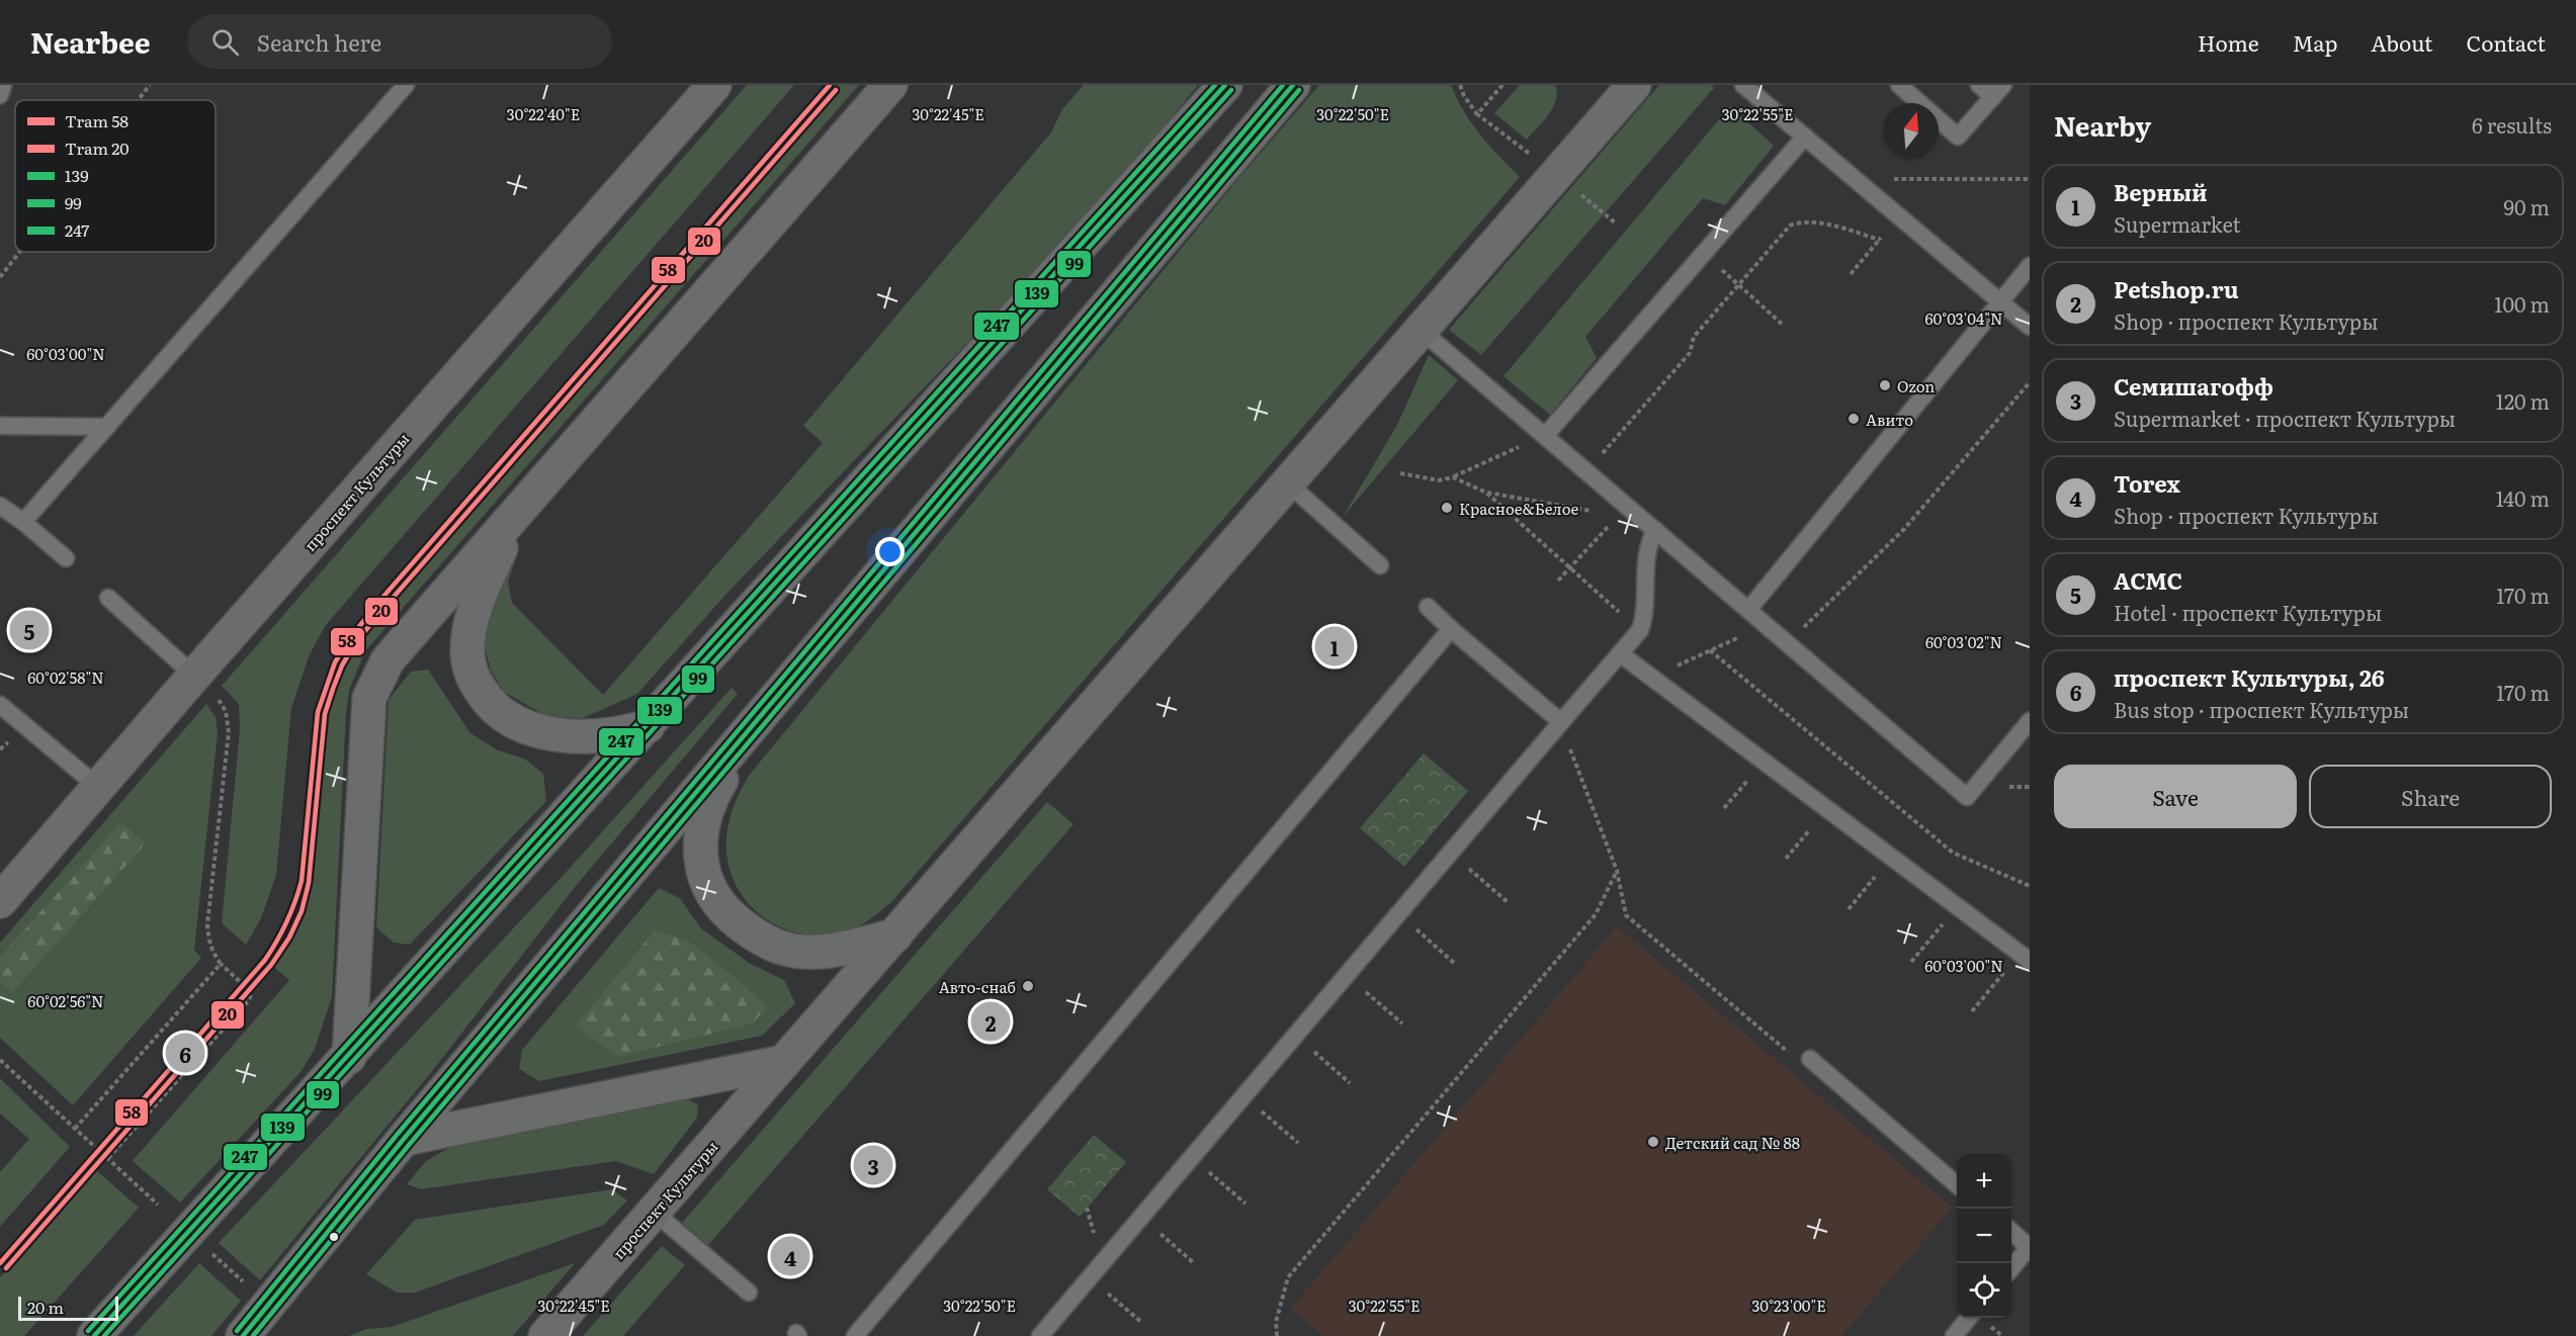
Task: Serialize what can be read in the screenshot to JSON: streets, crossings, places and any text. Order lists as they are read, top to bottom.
{
  "streets": {
    "main road": ["проспект Культуры"]
  },
  "places": [
    "Ozon",
    "Авито",
    "Красное&Белое",
    "Авто-снаб",
    "Детский сад № 88"
  ],
  "lines": [
    "tram line 58",
    "transit line 139",
    "transit line 247",
    "tram line 20",
    "transit line 99"
  ],
  "legend": [
    "Tram 58",
    "Tram 20",
    "139",
    "99",
    "247"
  ],
  "scale_bar": "20 m",
  "north": "top",
  "page": {
    "header": "Nearbee",
    "search": "Search here",
    "nav": [
      "Home",
      "Map",
      "About",
      "Contact"
    ],
    "heading": ["Nearby", "6 results"],
    "list": [
      {
        "mark": "1",
        "name": "Верный",
        "note": "Supermarket",
        "value": "90 m"
      },
      {
        "mark": "2",
        "name": "Petshop.ru",
        "note": "Shop · проспект Культуры",
        "value": "100 m"
      },
      {
        "mark": "3",
        "name": "Семишагофф",
        "note": "Supermarket · проспект Культуры",
        "value": "120 m"
      },
      {
        "mark": "4",
        "name": "Torex",
        "note": "Shop · проспект Культуры",
        "value": "140 m"
      },
      {
        "mark": "5",
        "name": "АСМС",
        "note": "Hotel · проспект Культуры",
        "value": "170 m"
      },
      {
        "mark": "6",
        "name": "проспект Культуры, 26",
        "note": "Bus stop · проспект Культуры",
        "value": "170 m"
      }
    ],
    "pins": [
      "5",
      "1",
      "2",
      "6",
      "3",
      "4"
    ],
    "buttons": ["Save", "Share"],
    "map_buttons": ["+", "−"],
    "scale": "20 m"
  },
  "coordinates": [
    "30°22'40\"E",
    "30°22'45\"E",
    "30°22'50\"E",
    "30°22'55\"E",
    "60°03'04\"N",
    "60°03'00\"N",
    "60°03'02\"N",
    "60°02'58\"N",
    "60°02'56\"N",
    "30°23'00\"E"
  ]
}
